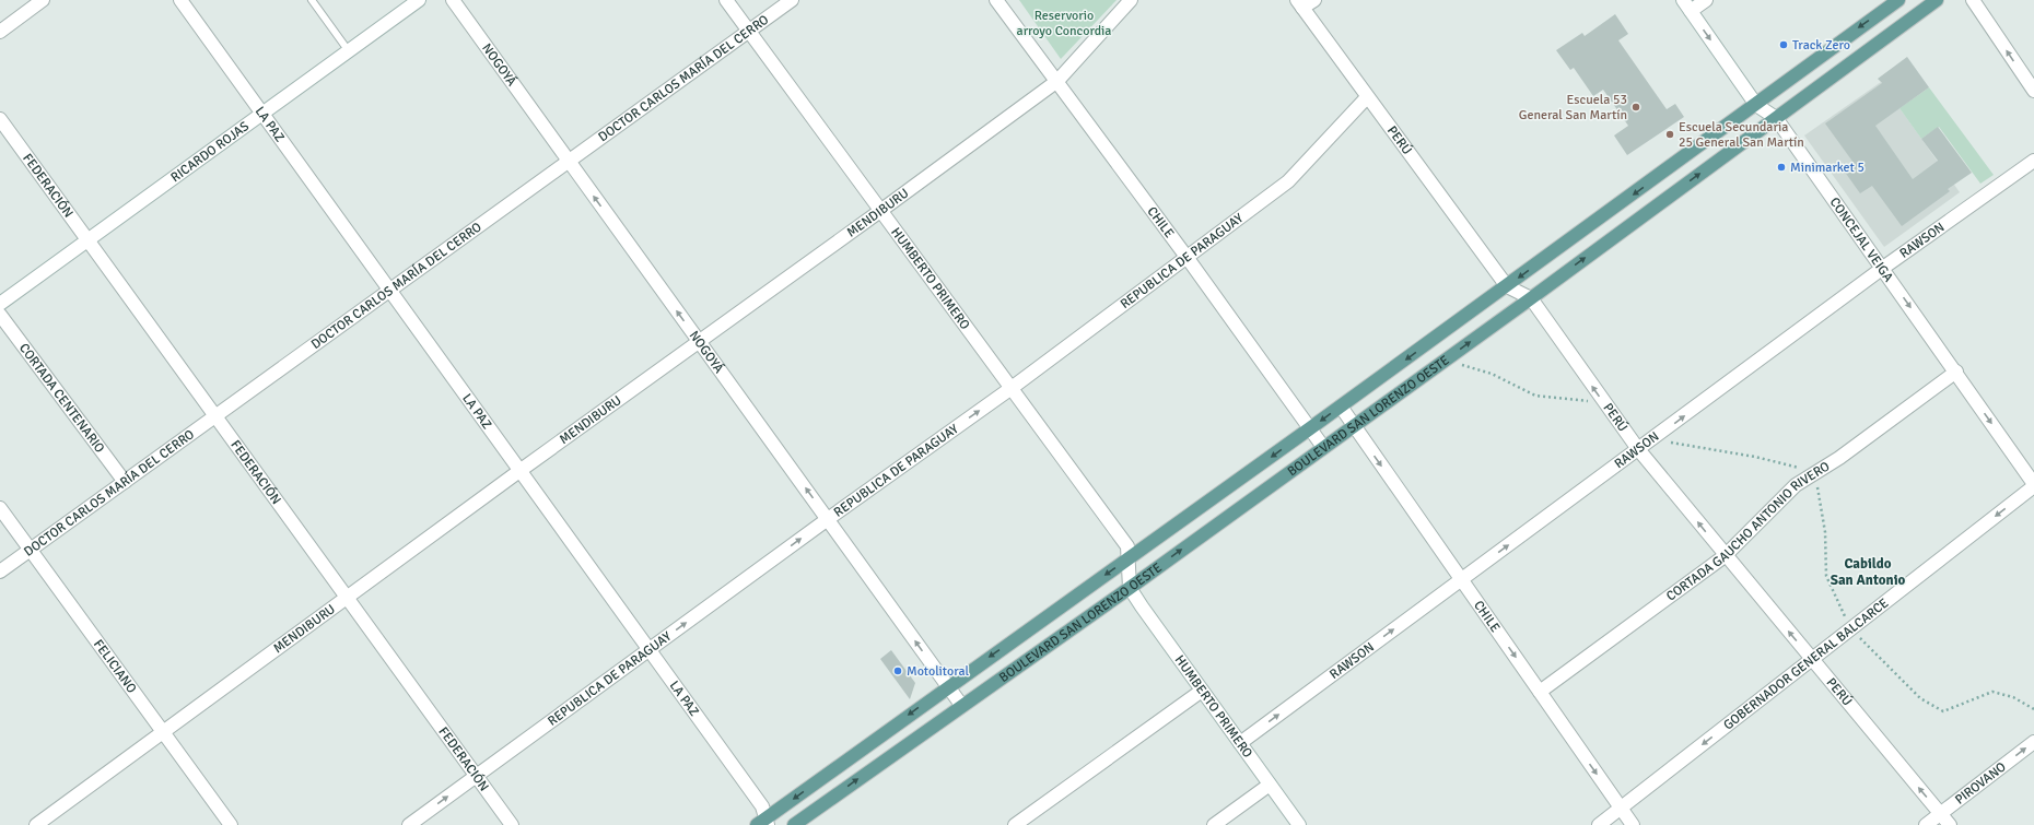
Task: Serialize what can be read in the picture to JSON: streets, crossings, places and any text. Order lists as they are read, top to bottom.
{
  "streets": {
    "main road": ["BOULEVARD SAN LORENZO OESTE"],
    "street": [
      "NOGOYÁ",
      "DOCTOR CARLOS MARÍA DEL CERRO",
      "LA PAZ",
      "PERÚ",
      "RICARDO ROJAS",
      "FEDERACIÓN",
      "MENDIBURU",
      "CHILE",
      "CONCEJAL VEIGA",
      "RAWSON",
      "REPUBLICA DE PARAGUAY",
      "HUMBERTO PRIMERO",
      "CORTADA CENTENARIO",
      "CORTADA GAUCHO ANTONIO RIVERO",
      "GOBERNADOR GENERAL BALCARCE",
      "FELICIANO",
      "PIROVANO"
    ]
  },
  "crossings": [
    ["NOGOYÁ", "DOCTOR CARLOS MARÍA DEL CERRO"],
    ["NOGOYÁ", "MENDIBURU"],
    ["NOGOYÁ", "REPUBLICA DE PARAGUAY"],
    ["NOGOYÁ", "BOULEVARD SAN LORENZO OESTE"],
    ["DOCTOR CARLOS MARÍA DEL CERRO", "LA PAZ"],
    ["DOCTOR CARLOS MARÍA DEL CERRO", "FEDERACIÓN"],
    ["DOCTOR CARLOS MARÍA DEL CERRO", "HUMBERTO PRIMERO"],
    ["DOCTOR CARLOS MARÍA DEL CERRO", "CORTADA CENTENARIO"],
    ["DOCTOR CARLOS MARÍA DEL CERRO", "FELICIANO"],
    ["LA PAZ", "RICARDO ROJAS"],
    ["LA PAZ", "MENDIBURU"],
    ["LA PAZ", "REPUBLICA DE PARAGUAY"],
    ["LA PAZ", "BOULEVARD SAN LORENZO OESTE"],
    ["PERÚ", "RAWSON"],
    ["PERÚ", "REPUBLICA DE PARAGUAY"],
    ["PERÚ", "BOULEVARD SAN LORENZO OESTE"],
    ["PERÚ", "CORTADA GAUCHO ANTONIO RIVERO"],
    ["PERÚ", "GOBERNADOR GENERAL BALCARCE"],
    ["PERÚ", "PIROVANO"],
    ["RICARDO ROJAS", "FEDERACIÓN"],
    ["FEDERACIÓN", "MENDIBURU"],
    ["FEDERACIÓN", "REPUBLICA DE PARAGUAY"],
    ["MENDIBURU", "CHILE"],
    ["MENDIBURU", "HUMBERTO PRIMERO"],
    ["MENDIBURU", "FELICIANO"],
    ["CHILE", "RAWSON"],
    ["CHILE", "REPUBLICA DE PARAGUAY"],
    ["CHILE", "BOULEVARD SAN LORENZO OESTE"],
    ["CHILE", "CORTADA GAUCHO ANTONIO RIVERO"],
    ["CHILE", "GOBERNADOR GENERAL BALCARCE"],
    ["CONCEJAL VEIGA", "RAWSON"],
    ["CONCEJAL VEIGA", "BOULEVARD SAN LORENZO OESTE"],
    ["CONCEJAL VEIGA", "CORTADA GAUCHO ANTONIO RIVERO"],
    ["CONCEJAL VEIGA", "GOBERNADOR GENERAL BALCARCE"],
    ["RAWSON", "HUMBERTO PRIMERO"],
    ["REPUBLICA DE PARAGUAY", "HUMBERTO PRIMERO"],
    ["HUMBERTO PRIMERO", "BOULEVARD SAN LORENZO OESTE"]
  ],
  "one_way": [
    "NOGOYÁ",
    "PERÚ",
    "CHILE",
    "CONCEJAL VEIGA",
    "RAWSON",
    "REPUBLICA DE PARAGUAY",
    "GOBERNADOR GENERAL BALCARCE",
    "PIROVANO"
  ],
  "districts": ["Cabildo San Antonio"],
  "parks": ["Reservorio arroyo Concordia"],
  "places": [
    "Track Zero",
    "Escuela 53 General San Martín",
    "Escuela Secundaria 25 General San Martín",
    "Minimarket 5",
    "Motolitoral"
  ]
}
